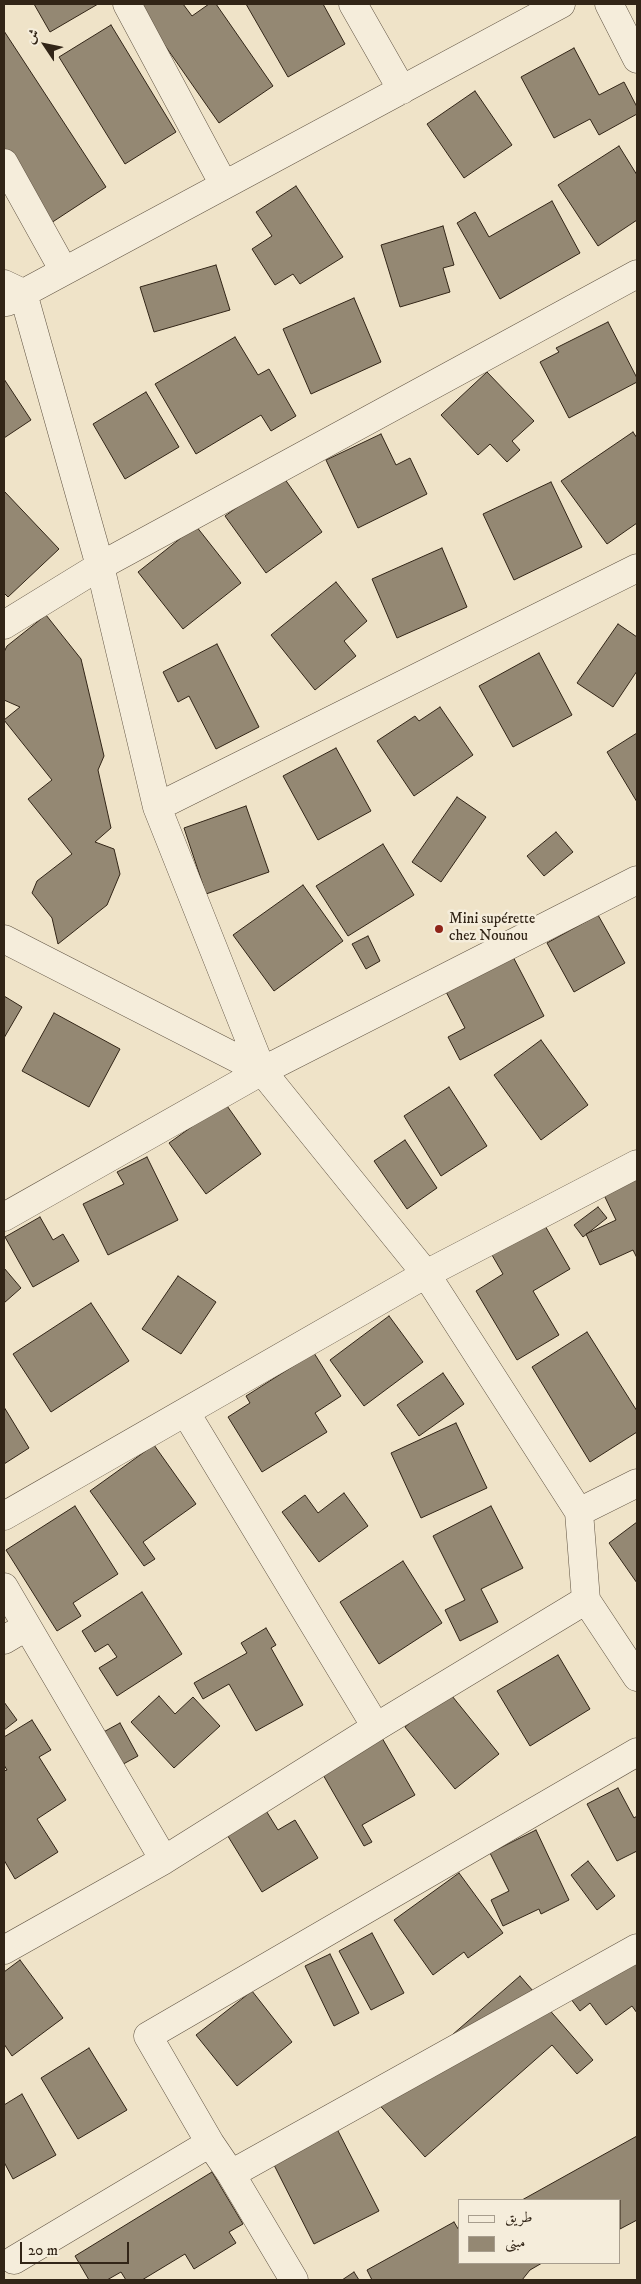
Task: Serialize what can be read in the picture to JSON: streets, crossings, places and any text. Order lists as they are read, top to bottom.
{
  "places": ["Mini supérette chez Nounou"],
  "legend": ["طريق", "مبنى"],
  "scale_bar": "20 m",
  "north": "top left"
}
